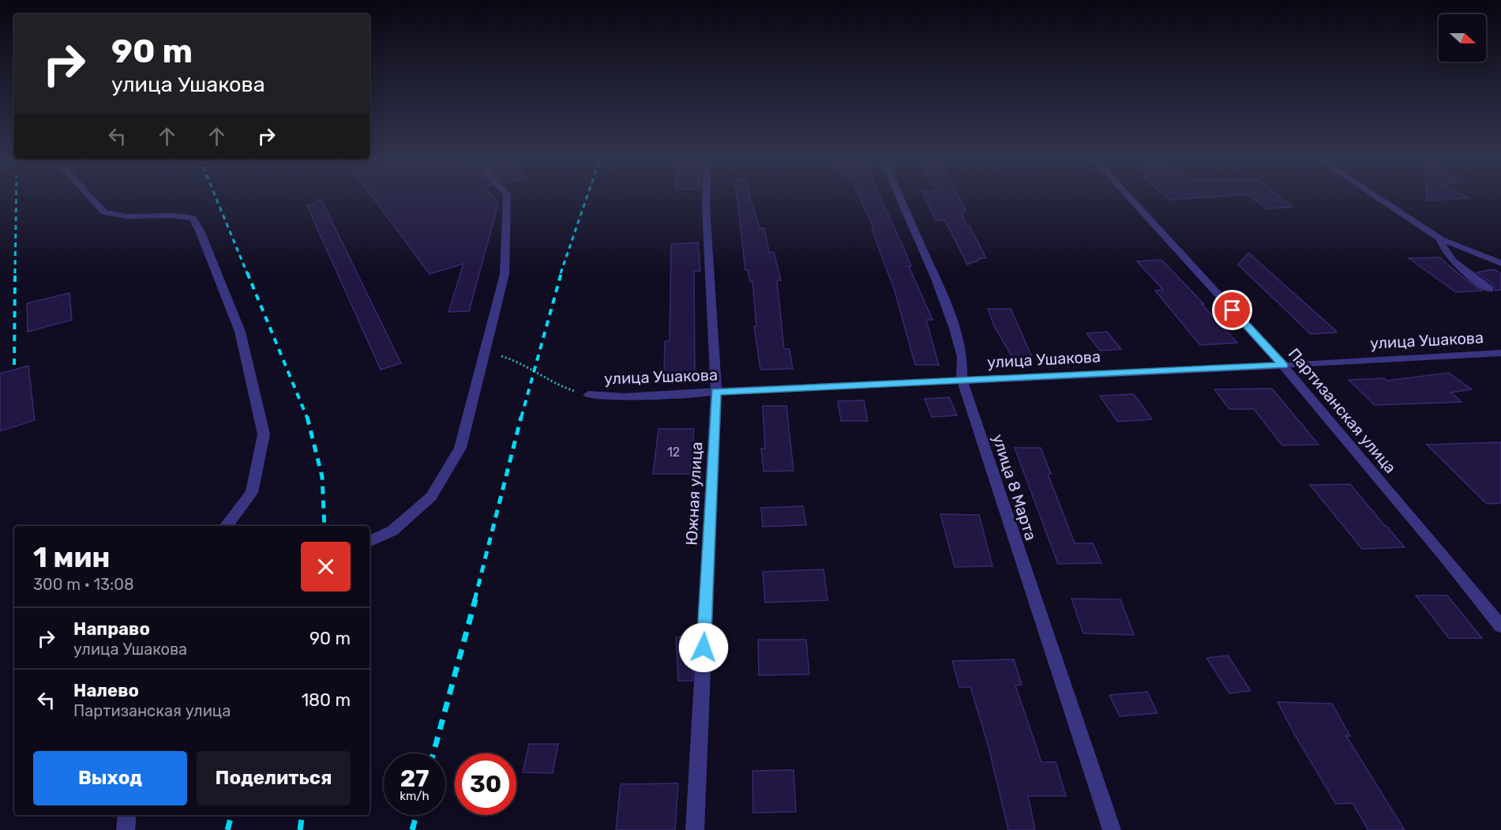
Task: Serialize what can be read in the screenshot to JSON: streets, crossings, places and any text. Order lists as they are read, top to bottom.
{
  "streets": {
    "street": [
      "улица Ушакова",
      "Партизанская улица",
      "улица 8 Марта",
      "Южная улица"
    ]
  },
  "crossings": [
    ["улица Ушакова", "Партизанская улица"],
    ["улица Ушакова", "улица 8 Марта"],
    ["улица Ушакова", "Южная улица"]
  ],
  "house_numbers": ["12"],
  "north": "right",
  "page": {
    "turn": ["90 m", "улица Ушакова"],
    "heading": ["1 мин", "300 m · 13:08"],
    "list": [
      {
        "name": "Направо",
        "note": "улица Ушакова",
        "value": "90 m"
      },
      {
        "name": "Налево",
        "note": "Партизанская улица",
        "value": "180 m"
      }
    ],
    "buttons": ["Выход", "Поделиться"],
    "speed": "27 km/h",
    "limit": "30"
  }
}
